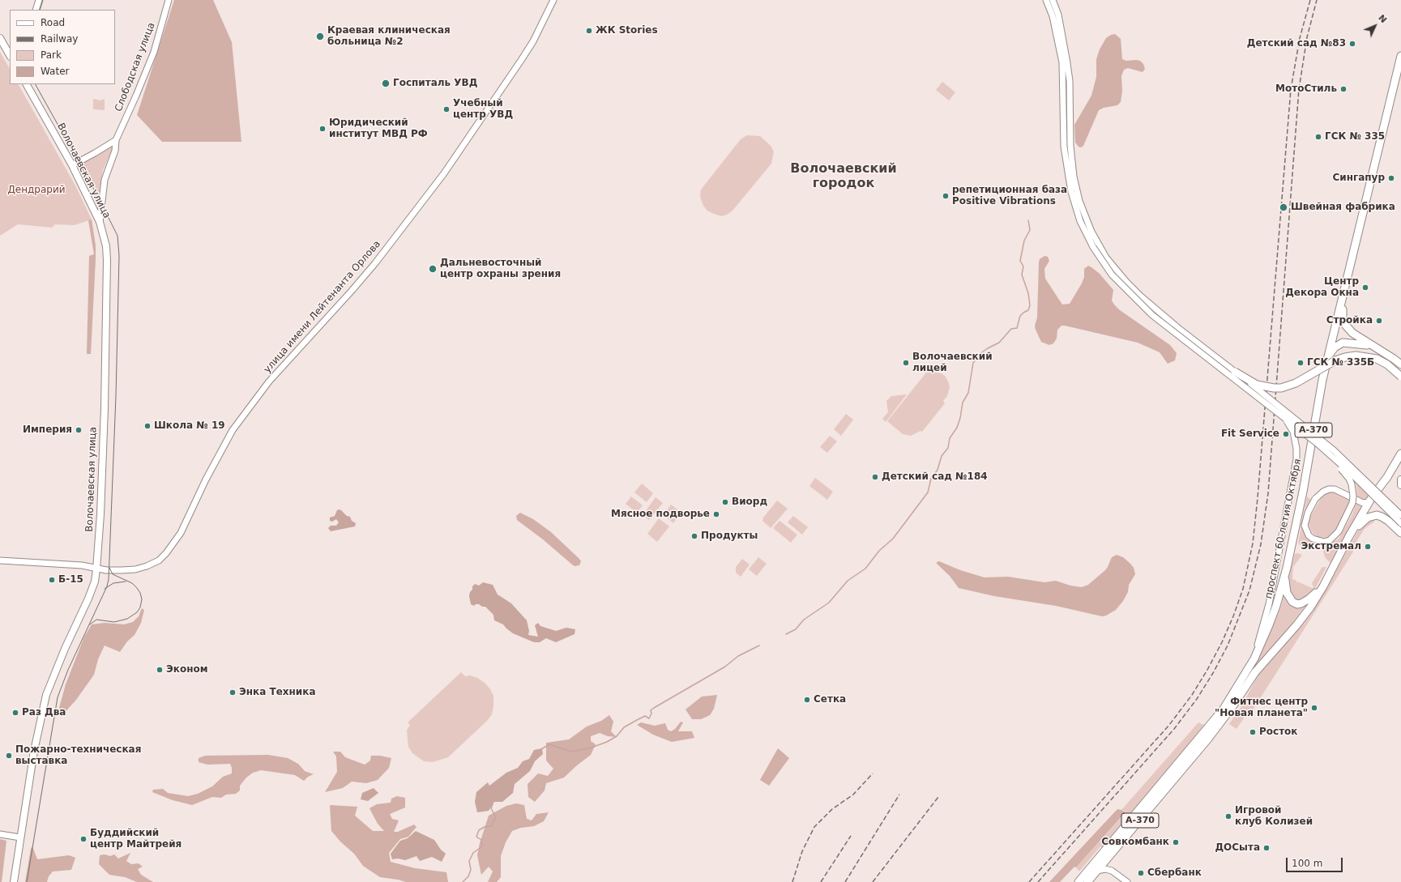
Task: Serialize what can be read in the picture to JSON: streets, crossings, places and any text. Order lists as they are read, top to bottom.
{
  "streets": {
    "highway": ["А-370", "проспект 60-летия Октября"],
    "main road": ["Слободская улица", "Волочаевская улица", "улица имени Лейтенанта Орлова"]
  },
  "crossings": [
    ["Слободская улица", "Волочаевская улица"],
    ["Волочаевская улица", "улица имени Лейтенанта Орлова"],
    ["А-370", "проспект 60-летия Октября"]
  ],
  "districts": ["Волочаевский городок"],
  "parks": ["Дендрарий"],
  "places": [
    "ЖК Stories",
    "Краевая клиническая больница №2",
    "Детский сад №83",
    "Госпиталь УВД",
    "МотоСтиль",
    "Учебный центр УВД",
    "Юридический институт МВД РФ",
    "ГСК № 335",
    "Сингапур",
    "репетиционная база Positive Vibrations",
    "Швейная фабрика",
    "Дальневосточный центр охраны зрения",
    "Центр Декора Окна",
    "Стройка",
    "Волочаевский лицей",
    "ГСК № 335Б",
    "Школа № 19",
    "Империя",
    "Fit Service",
    "Детский сад №184",
    "Виорд",
    "Мясное подворье",
    "Продукты",
    "Экстремал",
    "Б-15",
    "Эконом",
    "Энка Техника",
    "Сетка",
    "Фитнес центр \"Новая планета\"",
    "Раз Два",
    "Росток",
    "Пожарно-техническая выставка",
    "Игровой клуб Колизей",
    "Буддийский центр Майтрейя",
    "Совкомбанк",
    "ДОСыта",
    "Сбербанк"
  ],
  "legend": [
    "Road",
    "Railway",
    "Park",
    "Water"
  ],
  "scale_bar": "100 m",
  "north": "top right"
}
